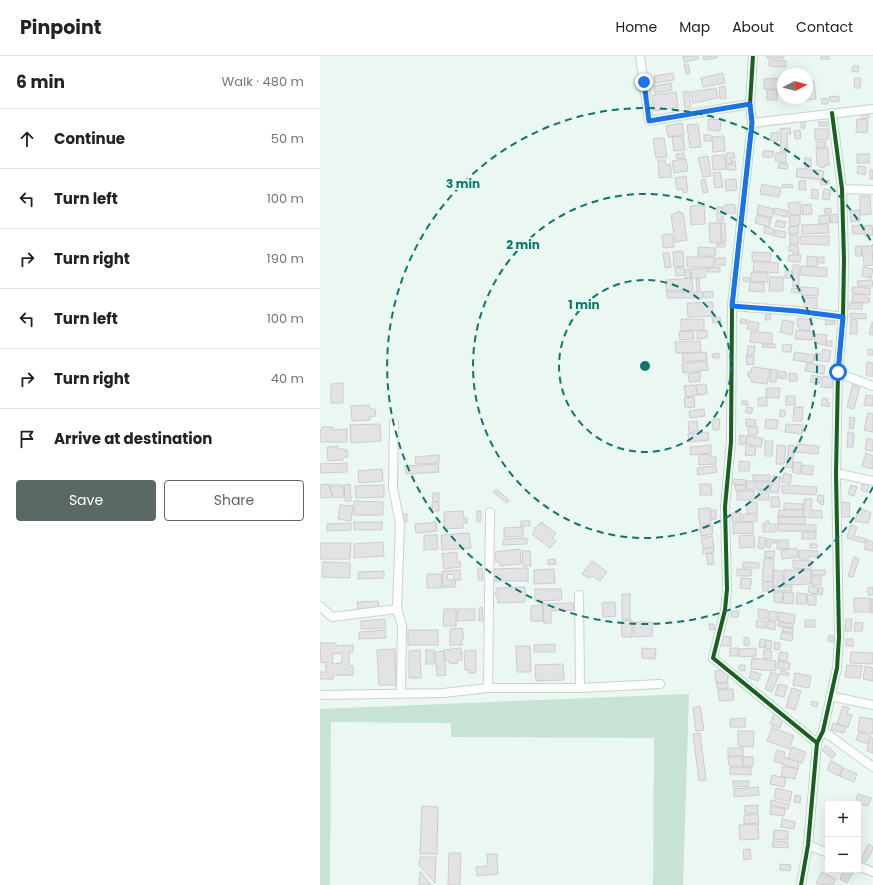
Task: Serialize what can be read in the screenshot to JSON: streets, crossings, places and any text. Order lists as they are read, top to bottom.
{
  "north": "right",
  "page": {
    "header": "Pinpoint",
    "nav": [
      "Home",
      "Map",
      "About",
      "Contact"
    ],
    "heading": ["6 min", "Walk · 480 m"],
    "list": [
      ["Continue", "50 m"],
      ["Turn left", "100 m"],
      ["Turn right", "190 m"],
      ["Turn left", "100 m"],
      ["Turn right", "40 m"],
      "Arrive at destination"
    ],
    "buttons": ["Save", "Share"],
    "map_buttons": ["+", "−"]
  },
  "rings": ["3 min", "2 min", "1 min"]
}
